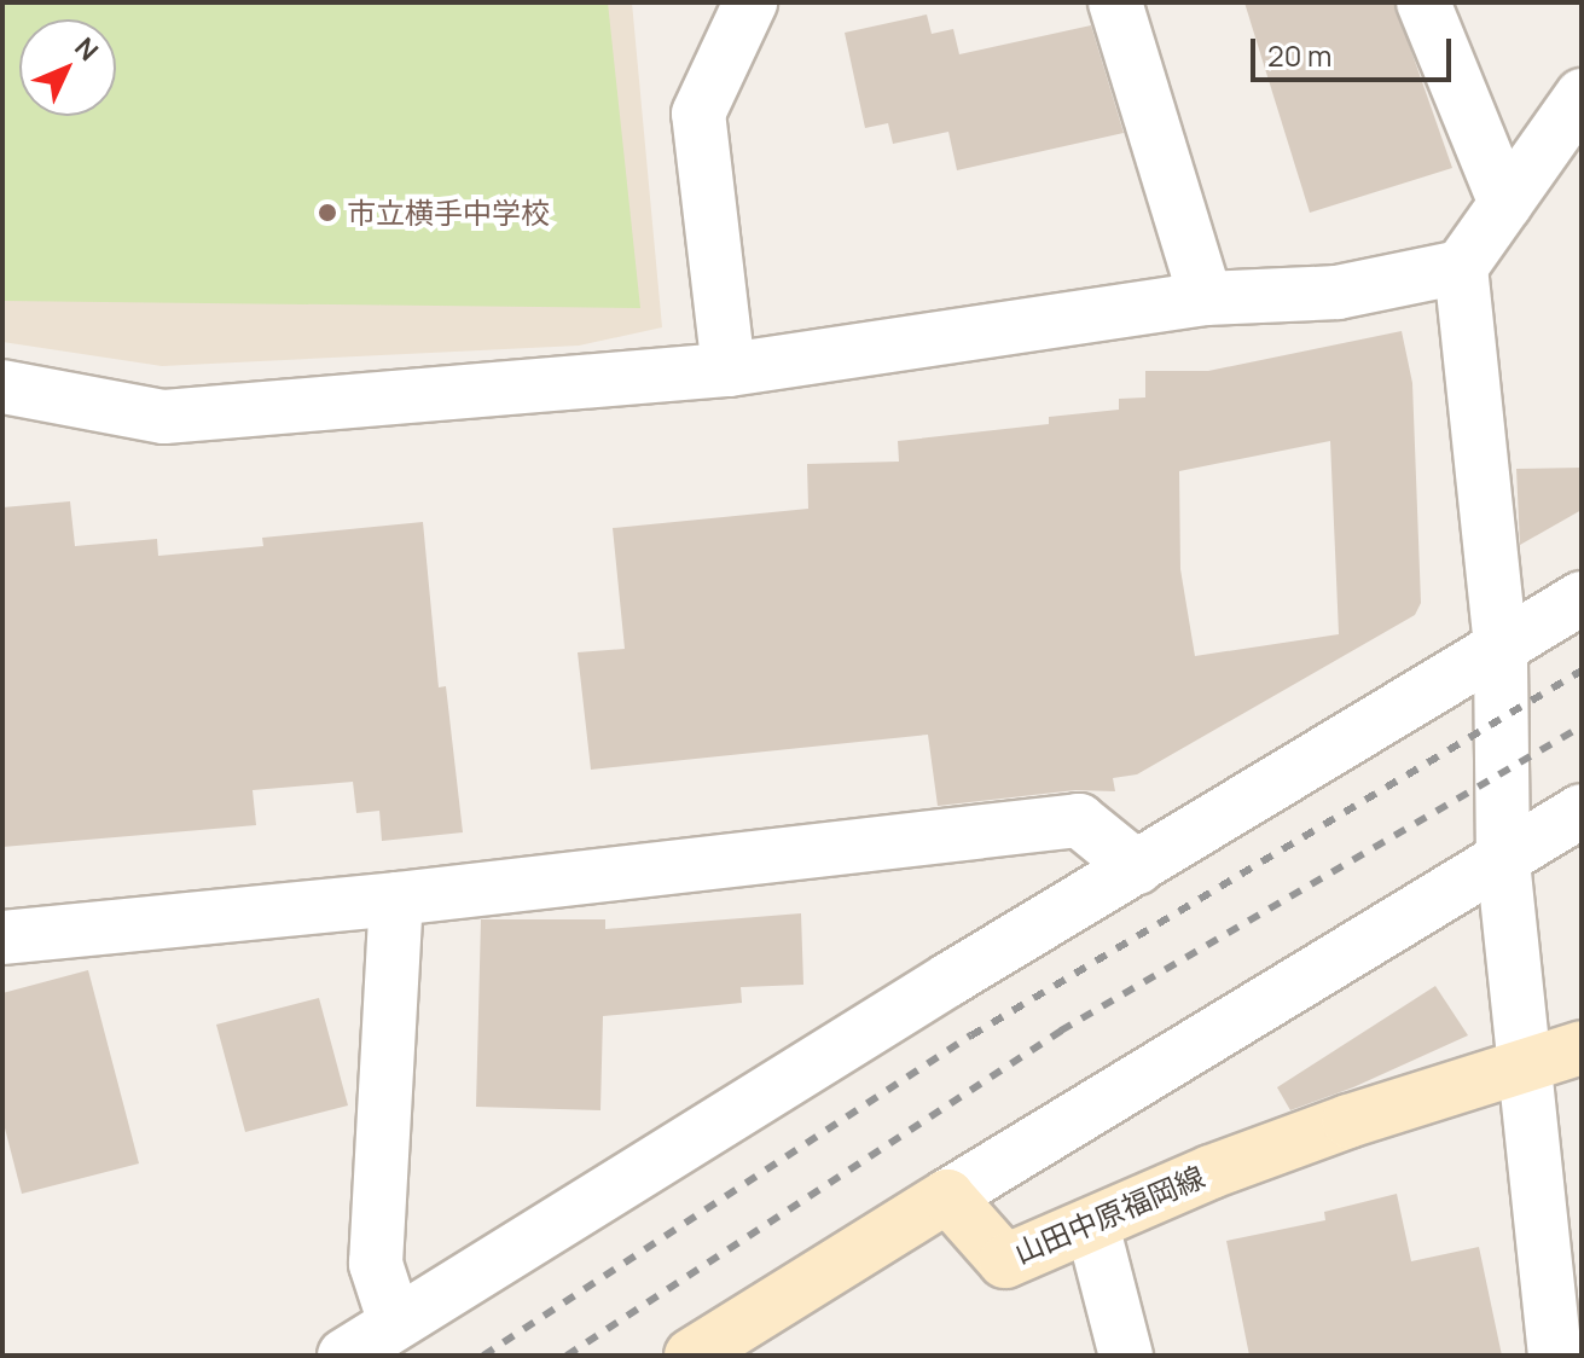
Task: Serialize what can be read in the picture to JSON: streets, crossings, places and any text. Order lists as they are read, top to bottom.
{
  "streets": {
    "main road": ["山田中原福岡線"]
  },
  "places": ["市立横手中学校"],
  "scale_bar": "20 m",
  "north": "top right"
}
